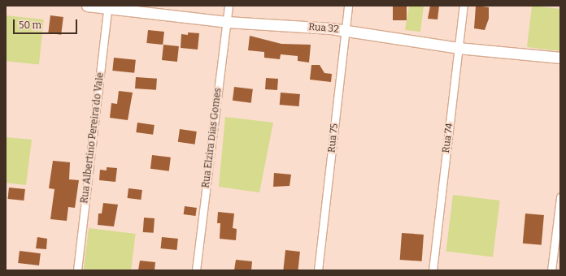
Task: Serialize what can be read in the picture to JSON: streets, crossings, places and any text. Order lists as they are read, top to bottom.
{
  "streets": {
    "main road": ["Rua 32"],
    "street": [
      "Rua Albertino Pereira do Vale",
      "Rua Elzira Dias Gomes",
      "Rua 75",
      "Rua 74"
    ]
  },
  "crossings": [
    ["Rua 32", "Rua Albertino Pereira do Vale"],
    ["Rua 32", "Rua Elzira Dias Gomes"],
    ["Rua 32", "Rua 75"],
    ["Rua 32", "Rua 74"]
  ],
  "scale_bar": "50 m"
}
